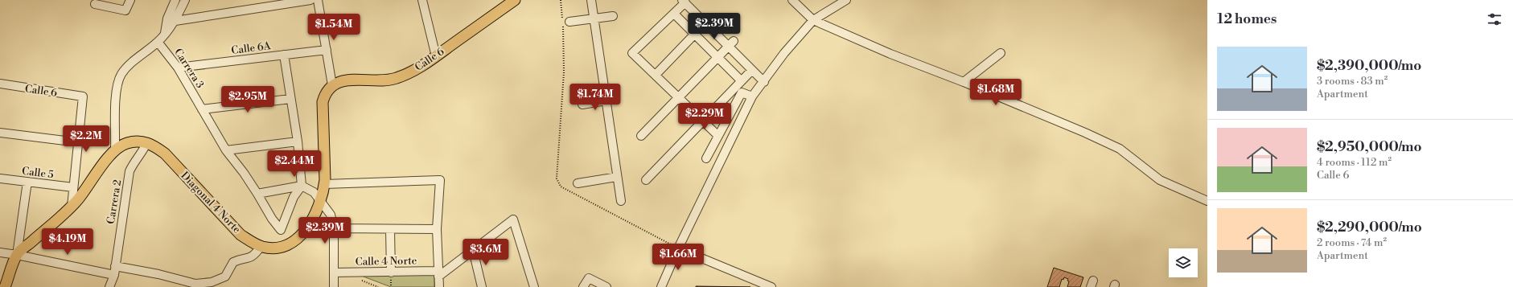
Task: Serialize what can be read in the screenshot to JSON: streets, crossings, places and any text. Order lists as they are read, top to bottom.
{
  "streets": {
    "main road": ["Calle 6", "Diagonal 4 Norte"],
    "street": [
      "Calle 6A",
      "Carrera 3",
      "Calle 5",
      "Carrera 2",
      "Calle 4 Norte"
    ]
  },
  "crossings": [
    ["Calle 6A", "Carrera 3"],
    ["Carrera 2", "Diagonal 4 Norte"]
  ],
  "page": {
    "heading": "12 homes",
    "price": [
      "$2.39M",
      "$1.54M",
      "$1.68M",
      "$1.74M",
      "$2.95M",
      "$2.29M",
      "$2.2M",
      "$2.44M",
      "$2.39M",
      "$4.19M",
      "$3.6M",
      "$1.66M"
    ],
    "list": [
      {
        "name": "$2,390,000/mo",
        "note": "3 rooms · 83 m² · Apartment"
      },
      {
        "name": "$2,950,000/mo",
        "note": "4 rooms · 112 m² · Calle 6"
      },
      {
        "name": "$2,290,000/mo",
        "note": "2 rooms · 74 m² · Apartment"
      }
    ]
  }
}
